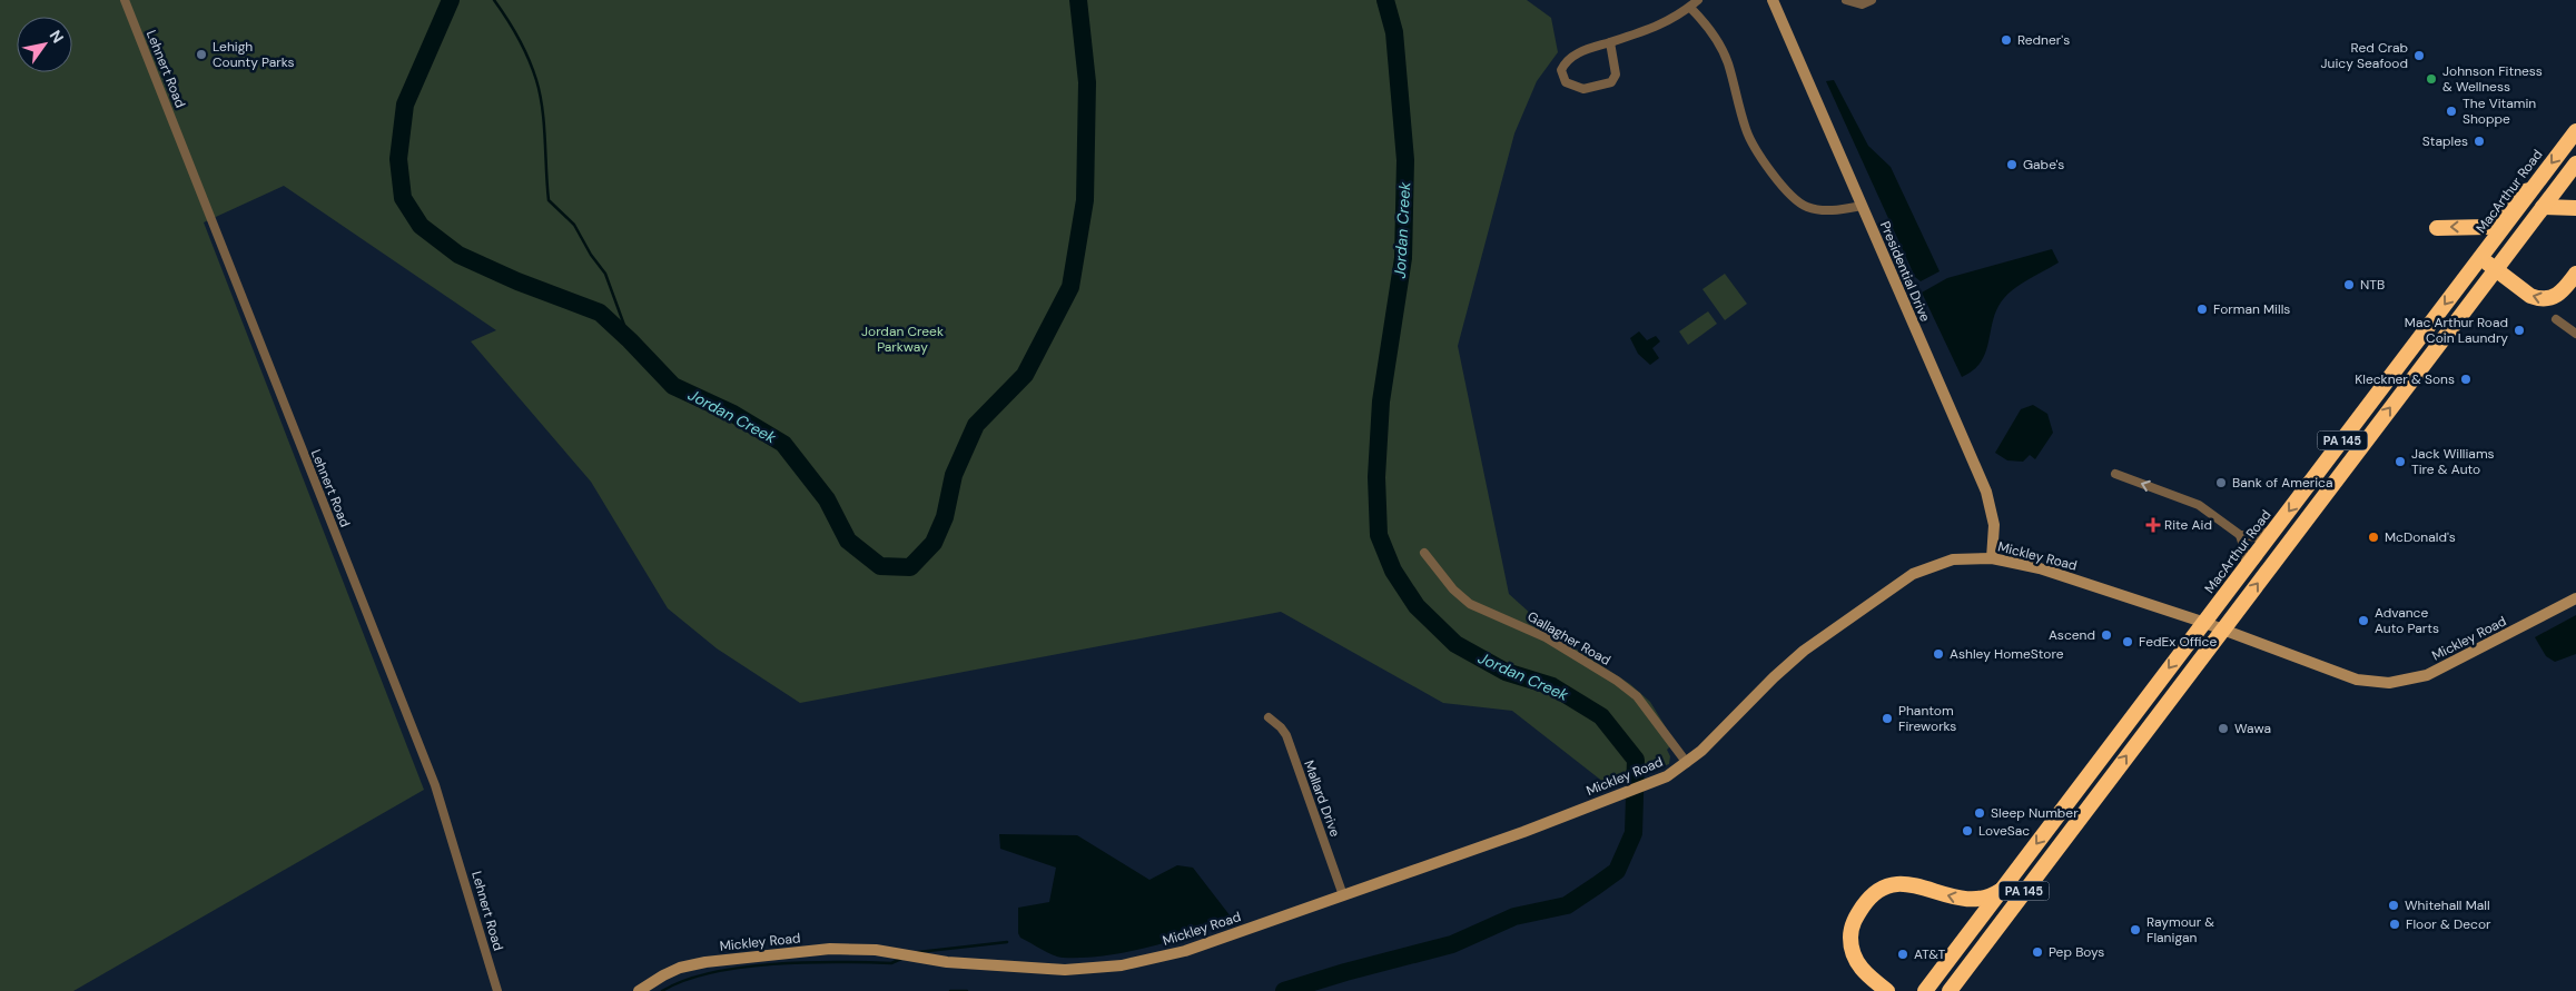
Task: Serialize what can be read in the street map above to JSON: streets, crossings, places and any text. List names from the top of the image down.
{
  "streets": {
    "highway": ["MacArthur Road", "PA 145"],
    "street": [
      "Lehnert Road",
      "Presidential Drive",
      "Mickley Road",
      "Gallagher Road",
      "Mallard Drive"
    ]
  },
  "crossings": [
    ["MacArthur Road", "Mickley Road"],
    ["Presidential Drive", "Mickley Road"],
    ["PA 145", "Mickley Road"],
    ["Mickley Road", "Gallagher Road"],
    ["Mickley Road", "Mallard Drive"]
  ],
  "water": ["Jordan Creek"],
  "parks": ["Jordan Creek Parkway"],
  "places": {
    "other": [
      "Redner's",
      "Lehigh County Parks",
      "Red Crab Juicy Seafood",
      "Johnson Fitness & Wellness",
      "The Vitamin Shoppe",
      "Staples",
      "Gabe's",
      "NTB",
      "Forman Mills",
      "Mac Arthur Road Coin Laundry",
      "Kleckner & Sons",
      "Jack Williams Tire & Auto",
      "Bank of America",
      "McDonald's",
      "Advance Auto Parts",
      "Ascend",
      "FedEx Office",
      "Ashley HomeStore",
      "Phantom Fireworks",
      "Wawa",
      "Sleep Number",
      "LoveSac",
      "Whitehall Mall",
      "Floor & Decor",
      "Raymour & Flanigan",
      "Pep Boys",
      "AT&T"
    ],
    "health": ["Rite Aid"]
  },
  "north": "top right"
}
